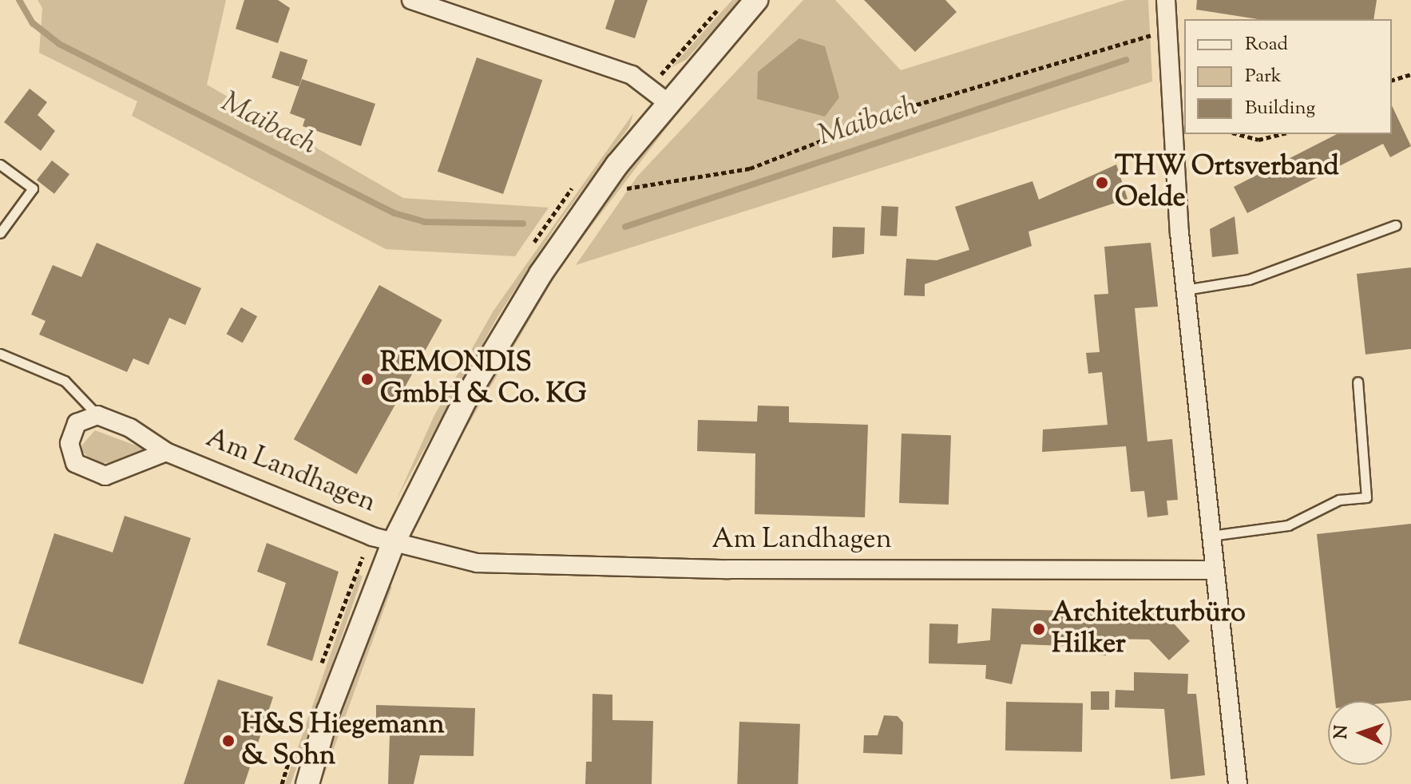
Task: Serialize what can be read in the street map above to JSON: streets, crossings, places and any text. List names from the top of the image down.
{
  "streets": {
    "street": ["Am Landhagen"]
  },
  "water": ["Maibach"],
  "places": [
    "THW Ortsverband Oelde",
    "REMONDIS GmbH & Co. KG",
    "Architekturbüro Hilker",
    "H&S Hiegemann & Sohn"
  ],
  "legend": ["Road", "Park", "Building"],
  "north": "left"
}
